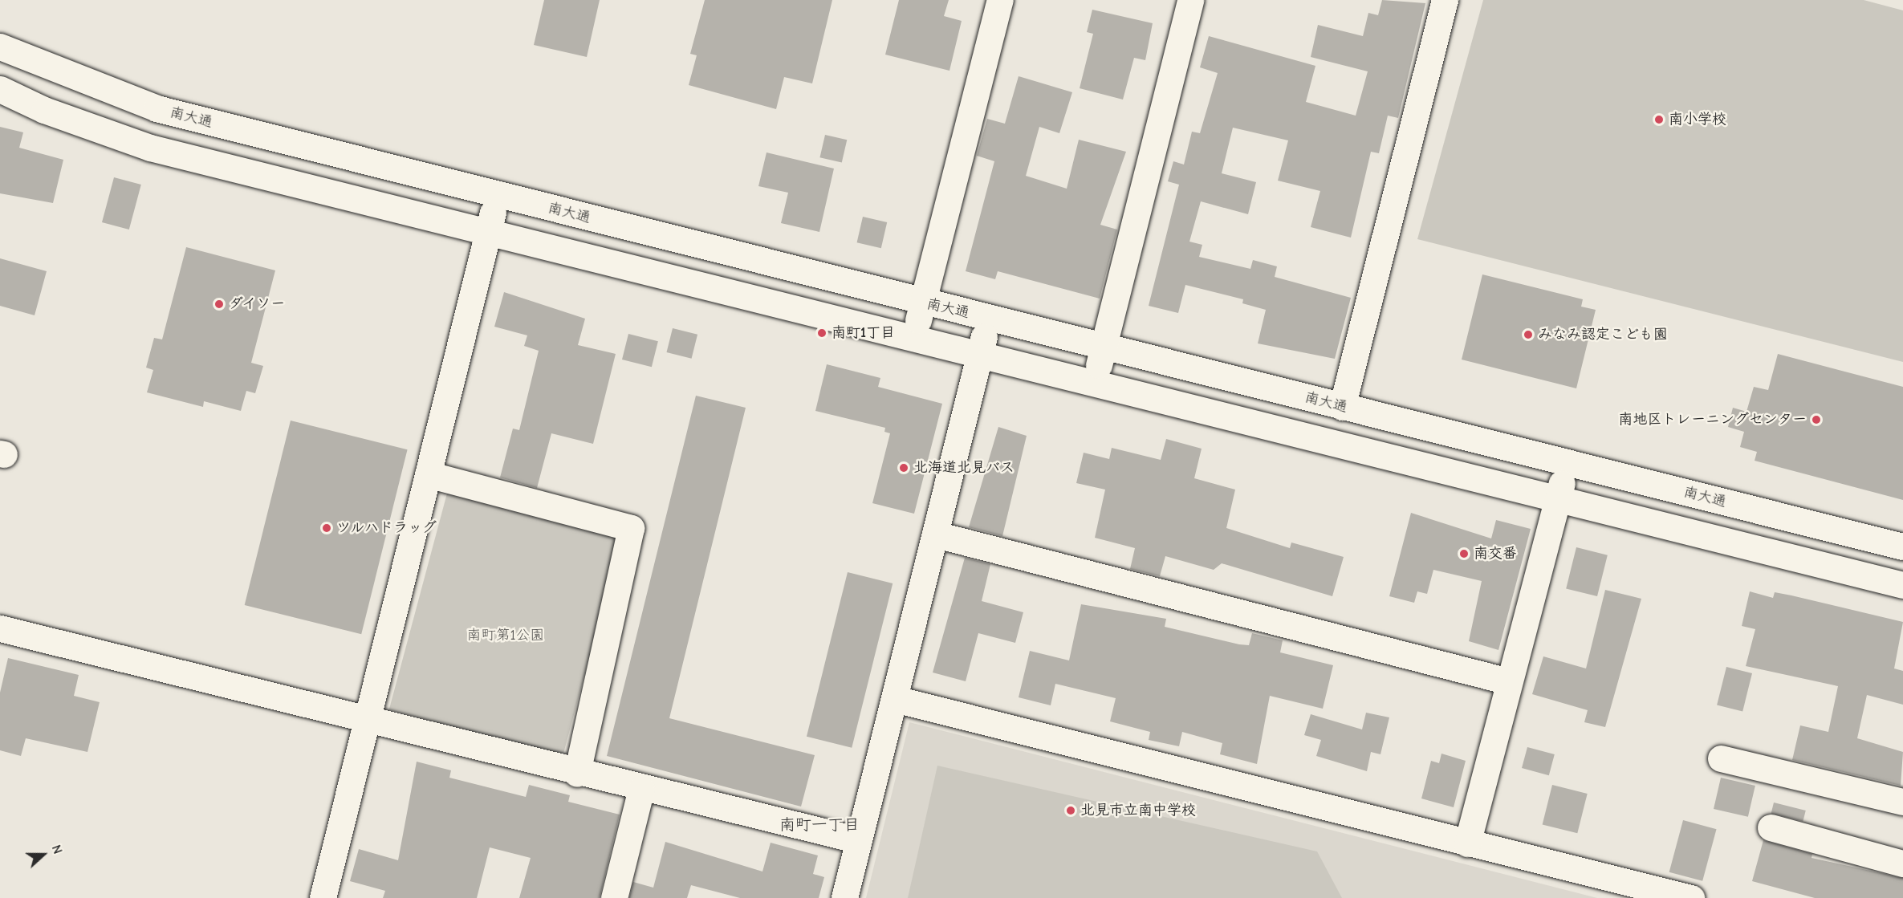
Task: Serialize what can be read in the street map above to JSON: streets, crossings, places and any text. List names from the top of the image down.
{
  "streets": {
    "street": ["南大通"]
  },
  "districts": ["南町一丁目"],
  "parks": ["南町第1公園"],
  "places": [
    "南小学校",
    "ダイソー",
    "南町1丁目",
    "みなみ認定こども園",
    "南地区トレーニングセンター",
    "北海道北見バス",
    "ツルハドラッグ",
    "南交番",
    "北見市立南中学校"
  ],
  "north": "right"
}
